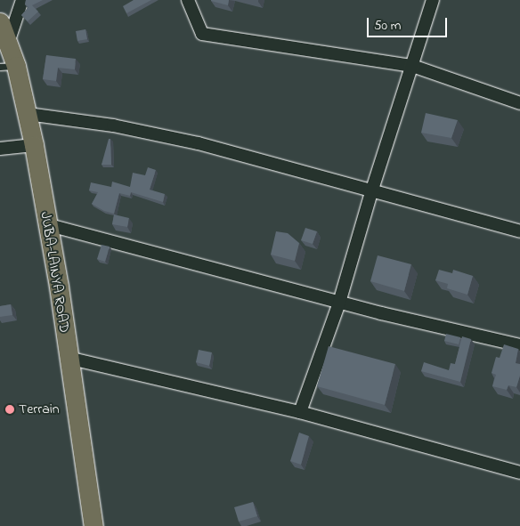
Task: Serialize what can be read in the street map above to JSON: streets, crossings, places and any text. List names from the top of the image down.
{
  "streets": {
    "main road": ["JUBA-LAINYA ROAD"]
  },
  "places": ["Terrain"],
  "scale_bar": "50 m"
}
